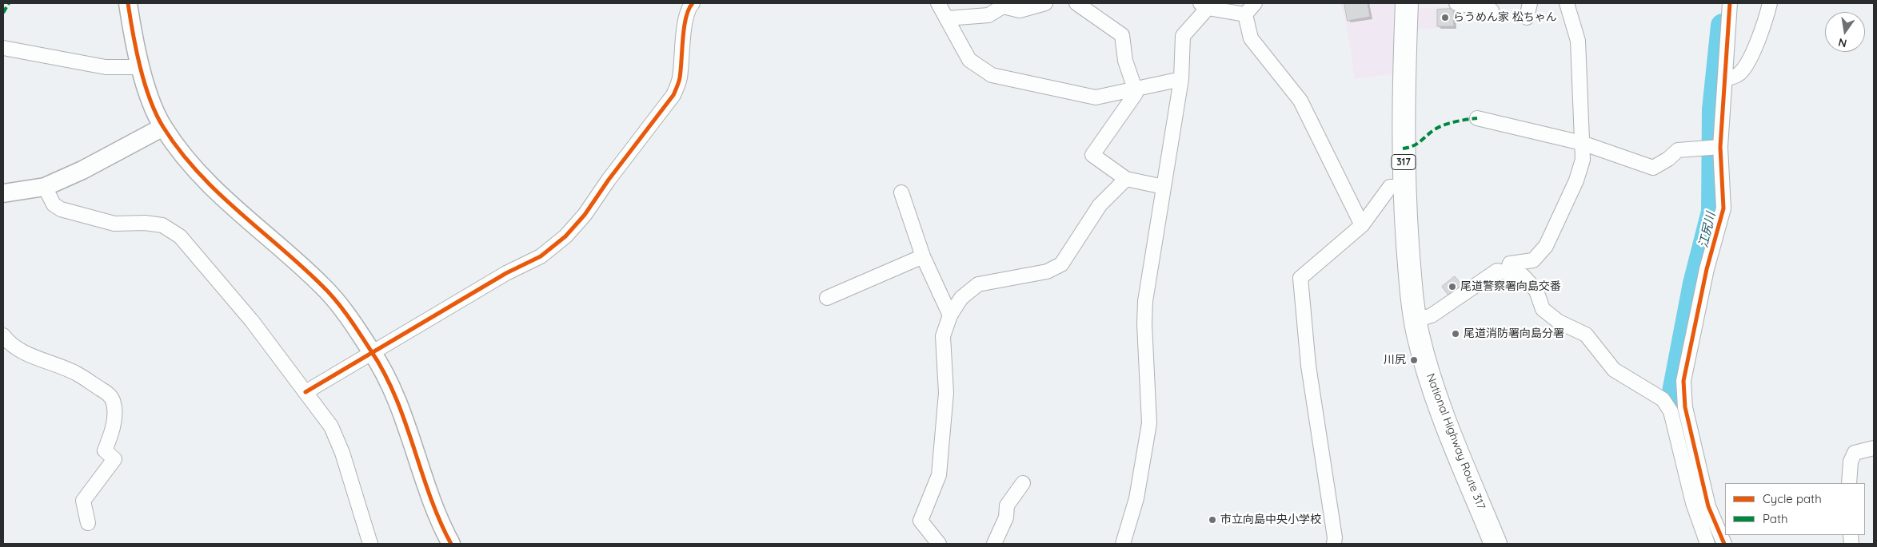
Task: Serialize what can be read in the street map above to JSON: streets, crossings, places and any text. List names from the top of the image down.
{
  "streets": {
    "highway": ["317", "National Highway Route 317"]
  },
  "water": ["江尻川"],
  "places": [
    "らうめん家 松ちゃん",
    "尾道警察署向島交番",
    "尾道消防署向島分署",
    "川尻",
    "市立向島中央小学校"
  ],
  "legend": ["Cycle path", "Path"],
  "north": "bottom"
}
